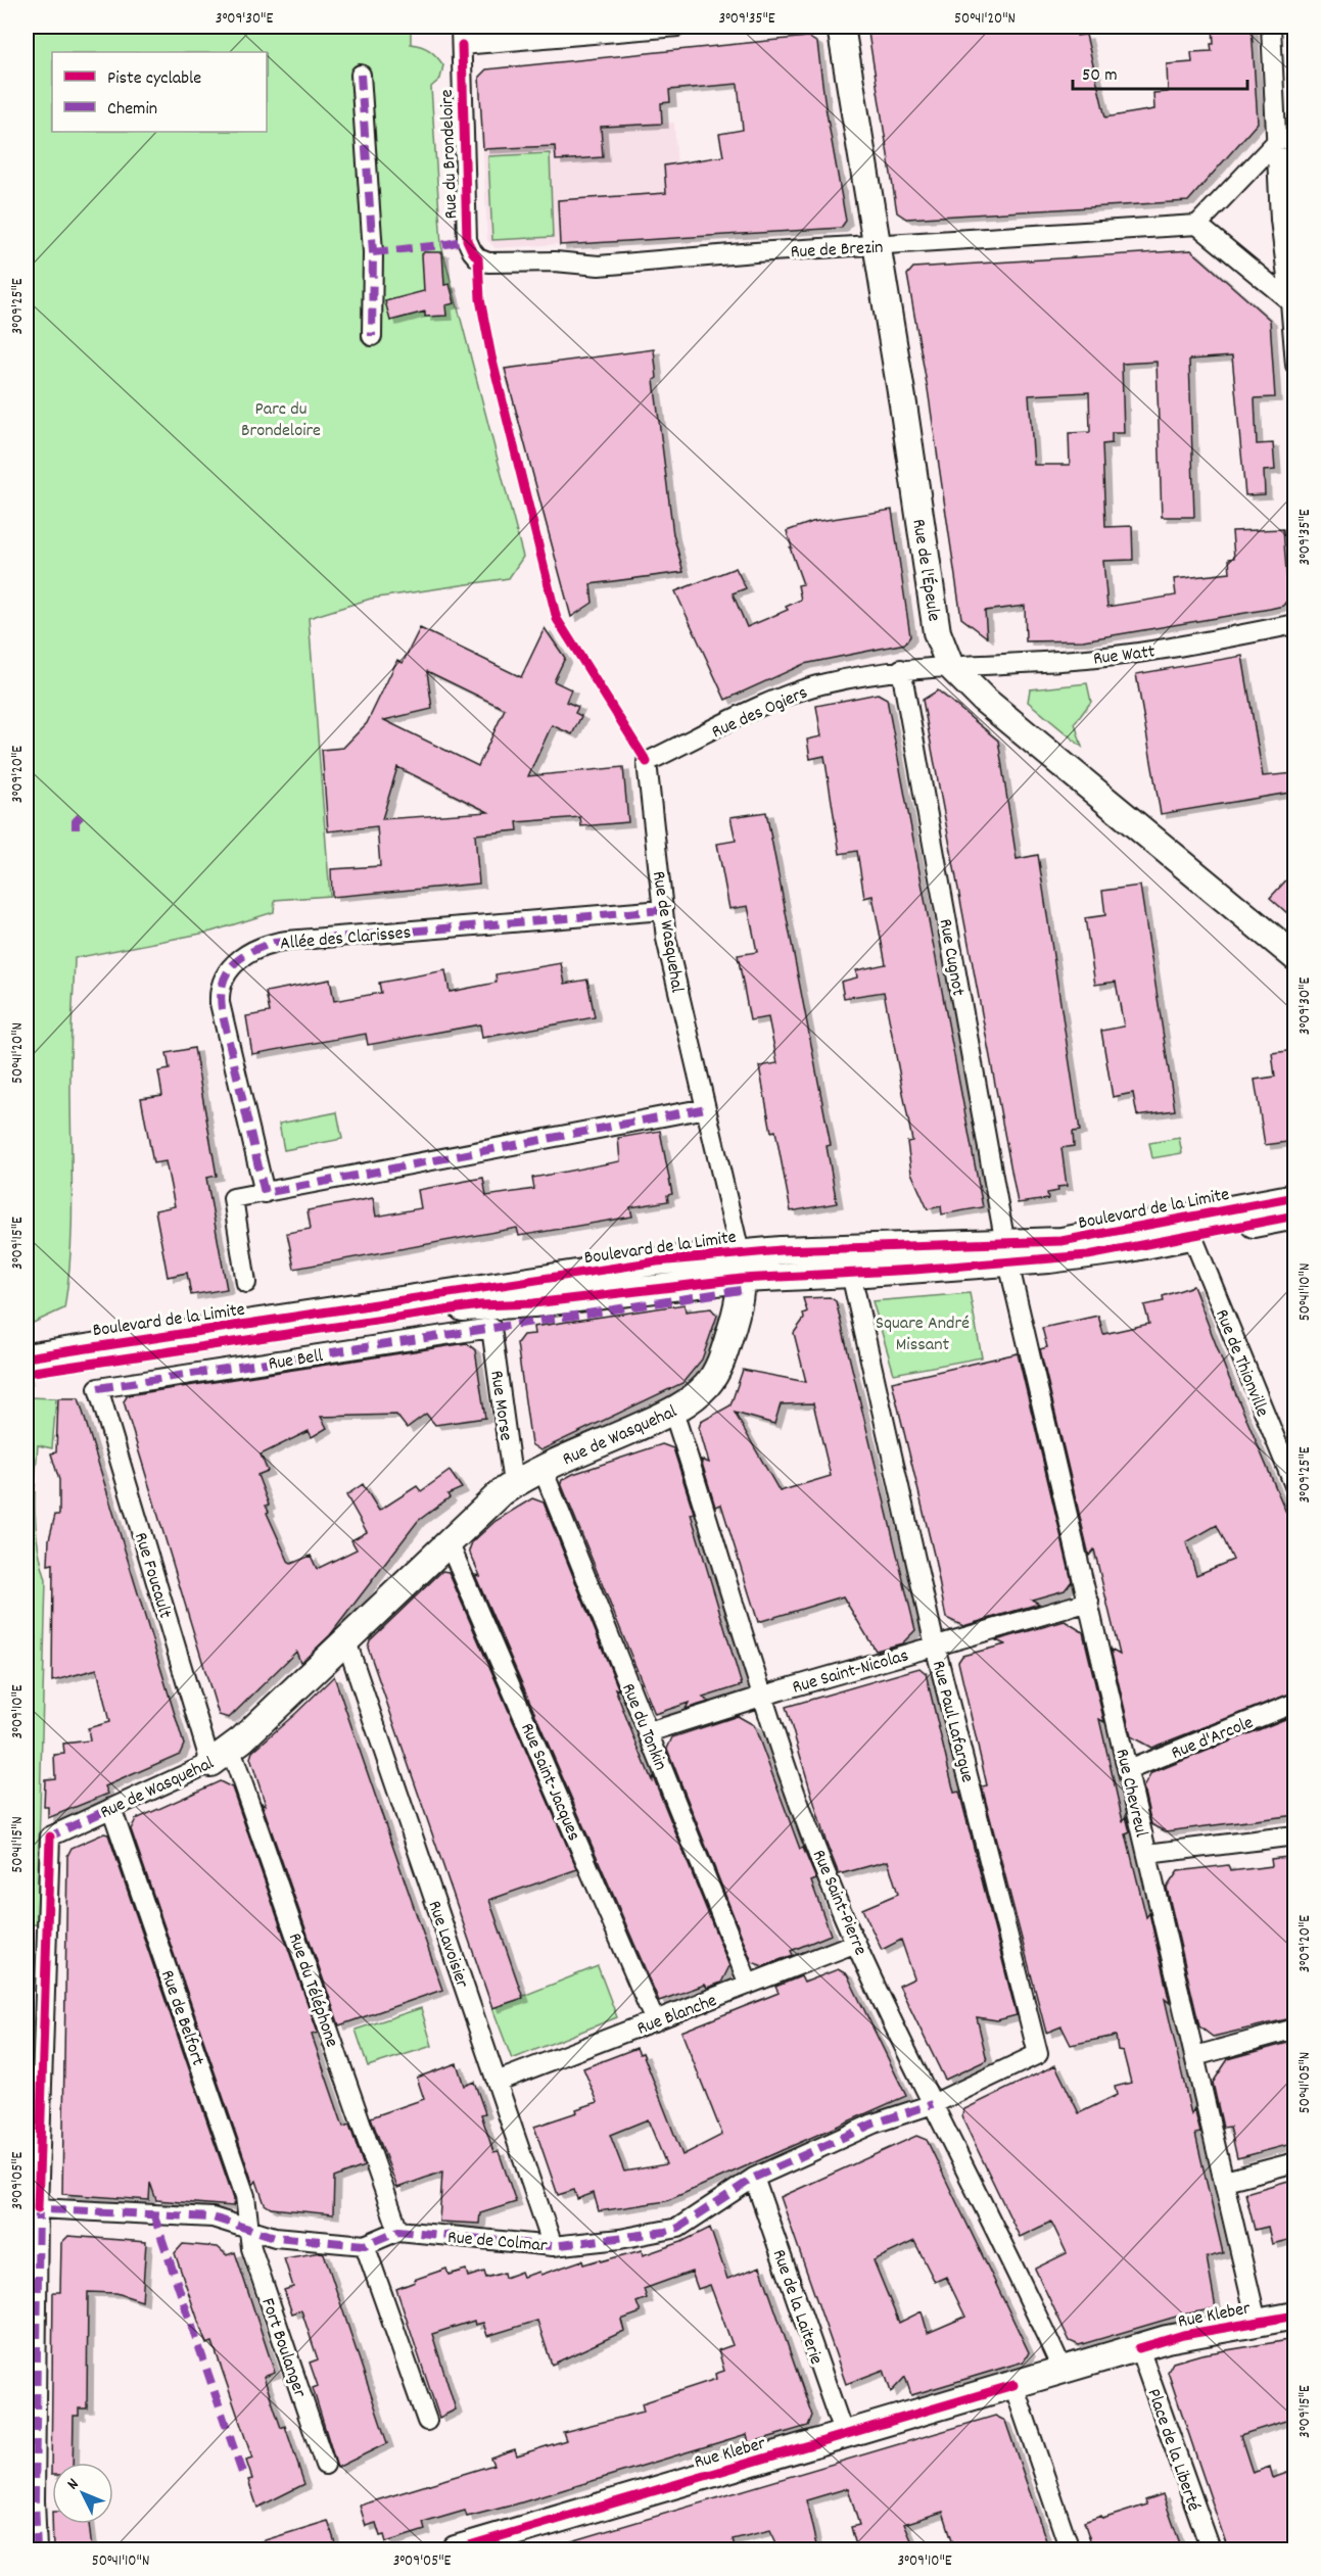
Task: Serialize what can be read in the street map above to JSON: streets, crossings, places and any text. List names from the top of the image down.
{
  "streets": {
    "street": [
      "Rue du Brondeloire",
      "Rue de Brezin",
      "Rue de l'Épeule",
      "Rue Watt",
      "Rue des Ogiers",
      "Rue de Wasquehal",
      "Allée des Clarisses",
      "Rue Cugnot",
      "Boulevard de la Limite",
      "Rue Bell",
      "Rue de Thionville",
      "Rue Morse",
      "Rue Foucault",
      "Rue Saint-Nicolas",
      "Rue Paul Lafargue",
      "Rue du Tonkin",
      "Rue d'Arcole",
      "Rue Saint-Jacques",
      "Rue Chevreul",
      "Rue Saint-Pierre",
      "Rue Lavoisier",
      "Rue du Téléphone",
      "Rue Blanche",
      "Rue de Belfort",
      "Rue de Colmar",
      "Rue de la Laiterie",
      "Rue Kleber",
      "Fort Boulanger",
      "Place de la Liberté"
    ]
  },
  "crossings": [
    ["Rue du Brondeloire", "Rue de Brezin"],
    ["Rue de Brezin", "Rue de l'Épeule"],
    ["Rue de l'Épeule", "Rue Watt"],
    ["Rue de l'Épeule", "Rue des Ogiers"],
    ["Rue Watt", "Rue des Ogiers"],
    ["Rue des Ogiers", "Rue de Wasquehal"],
    ["Rue des Ogiers", "Rue Cugnot"],
    ["Rue de Wasquehal", "Allée des Clarisses"],
    ["Rue de Wasquehal", "Boulevard de la Limite"],
    ["Rue de Wasquehal", "Rue Morse"],
    ["Rue de Wasquehal", "Rue Foucault"],
    ["Rue de Wasquehal", "Rue du Tonkin"],
    ["Rue de Wasquehal", "Rue Saint-Jacques"],
    ["Rue de Wasquehal", "Rue Saint-Pierre"],
    ["Rue de Wasquehal", "Rue Lavoisier"],
    ["Rue de Wasquehal", "Rue du Téléphone"],
    ["Rue de Wasquehal", "Rue de Belfort"],
    ["Rue de Wasquehal", "Rue de Colmar"],
    ["Rue Cugnot", "Boulevard de la Limite"],
    ["Rue Cugnot", "Rue Chevreul"],
    ["Boulevard de la Limite", "Rue de Thionville"],
    ["Boulevard de la Limite", "Rue Paul Lafargue"],
    ["Boulevard de la Limite", "Rue Chevreul"],
    ["Rue Bell", "Rue Morse"],
    ["Rue Bell", "Rue Foucault"],
    ["Rue Foucault", "Rue du Téléphone"],
    ["Rue Saint-Nicolas", "Rue Paul Lafargue"],
    ["Rue Saint-Nicolas", "Rue du Tonkin"],
    ["Rue Saint-Nicolas", "Rue Chevreul"],
    ["Rue Saint-Nicolas", "Rue Saint-Pierre"],
    ["Rue Paul Lafargue", "Rue Saint-Pierre"],
    ["Rue Paul Lafargue", "Rue de Colmar"],
    ["Rue du Tonkin", "Rue Blanche"],
    ["Rue d'Arcole", "Rue Chevreul"],
    ["Rue Saint-Jacques", "Rue Blanche"],
    ["Rue Chevreul", "Rue Kleber"],
    ["Rue Saint-Pierre", "Rue Blanche"],
    ["Rue Saint-Pierre", "Rue de Colmar"],
    ["Rue Saint-Pierre", "Rue Kleber"],
    ["Rue Lavoisier", "Rue Blanche"],
    ["Rue Lavoisier", "Rue de Colmar"],
    ["Rue du Téléphone", "Rue de Colmar"],
    ["Rue de Belfort", "Rue de Colmar"],
    ["Rue de Belfort", "Fort Boulanger"],
    ["Rue de Colmar", "Rue de la Laiterie"],
    ["Rue de Colmar", "Fort Boulanger"],
    ["Rue de la Laiterie", "Rue Kleber"],
    ["Rue Kleber", "Place de la Liberté"]
  ],
  "parks": ["Parc du Brondeloire", "Square André Missant"],
  "legend": ["Piste cyclable", "Chemin"],
  "scale_bar": "50 m",
  "north": "top left",
  "coordinates": [
    "3°09'30\"E",
    "3°09'35\"E",
    "50°41'20\"N",
    "3°09'25\"E",
    "3°09'20\"E",
    "3°09'15\"E",
    "50°41'10\"N",
    "3°09'10\"E",
    "50°41'15\"N",
    "50°41'05\"N",
    "3°09'05\"E"
  ]
}
